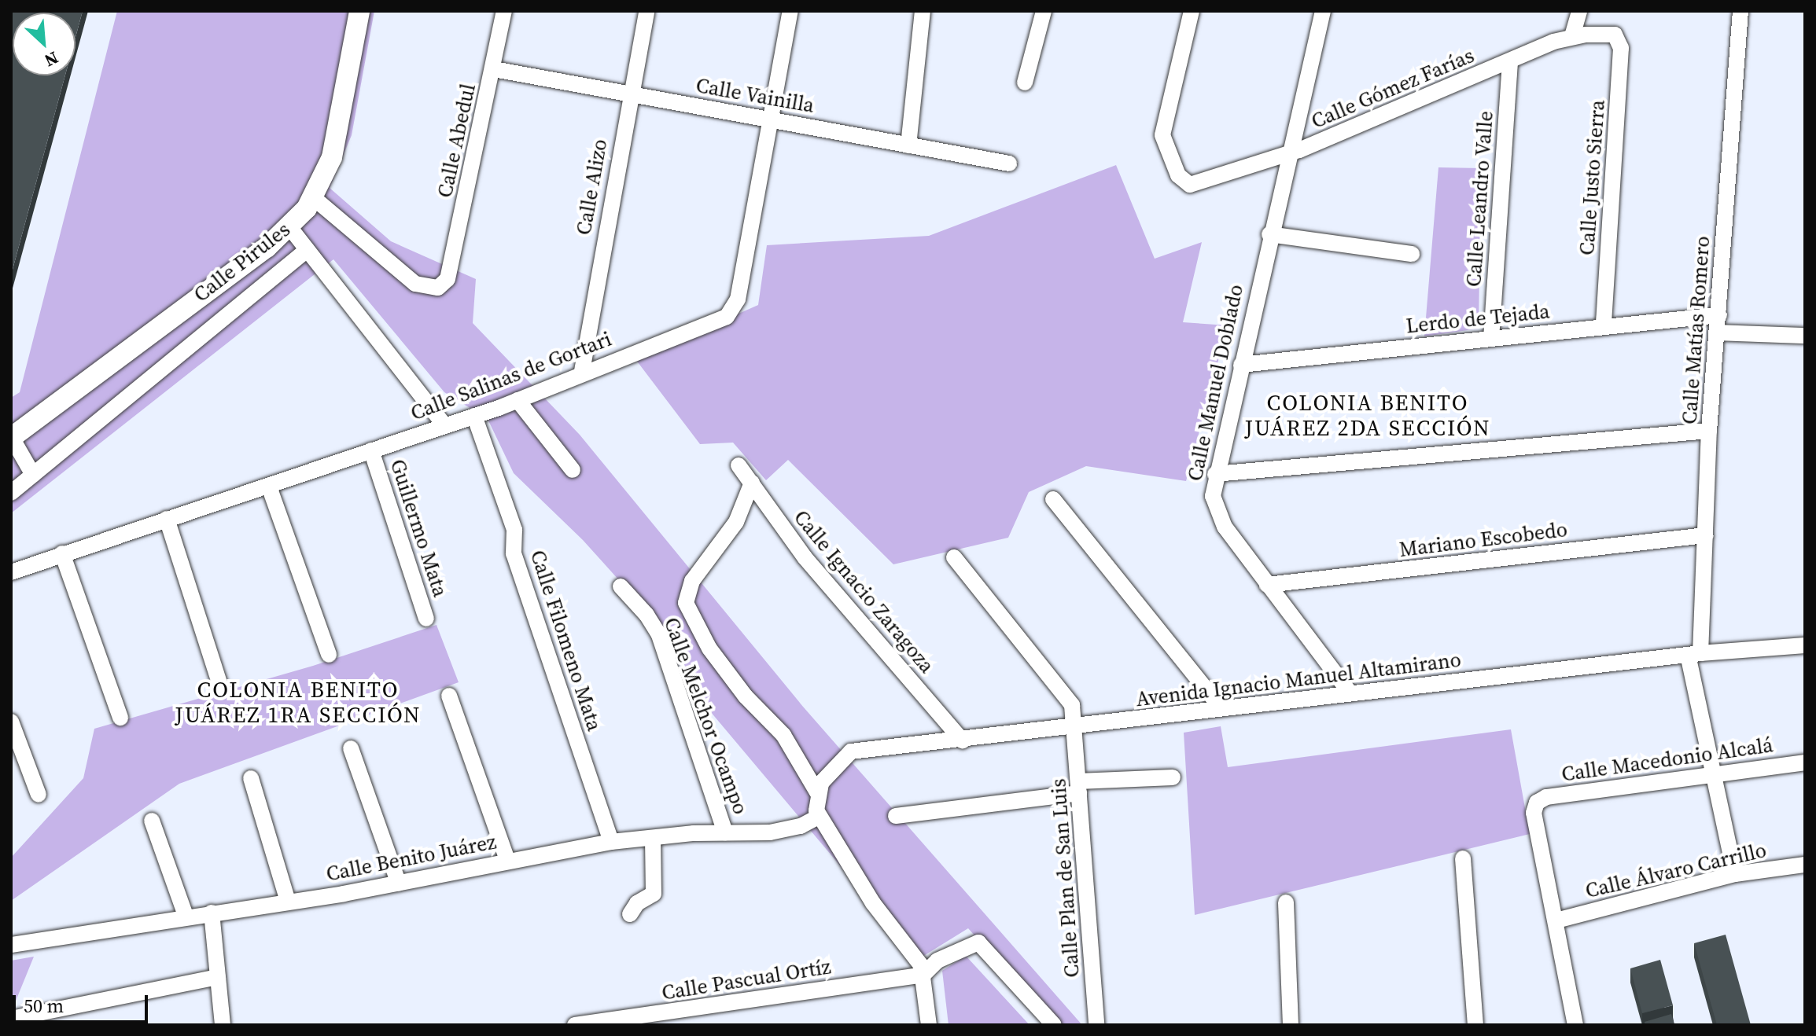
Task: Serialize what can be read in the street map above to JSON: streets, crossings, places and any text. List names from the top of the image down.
{
  "streets": {
    "street": [
      "Calle Gómez Farías",
      "Calle Vainilla",
      "Calle Abedul",
      "Calle Justo Sierra",
      "Calle Alizo",
      "Calle Leandro Valle",
      "Calle Pirules",
      "Lerdo de Tejada",
      "Calle Matías Romero",
      "Calle Salinas de Gortari",
      "Calle Manuel Doblado",
      "Guillermo Mata",
      "Mariano Escobedo",
      "Calle Ignacio Zaragoza",
      "Calle Filomeno Mata",
      "Avenida Ignacio Manuel Altamirano",
      "Calle Melchor Ocampo",
      "Calle Macedonio Alcalá",
      "Calle Benito Juárez",
      "Calle Álvaro Carrillo",
      "Calle Plan de San Luis",
      "Calle Pascual Ortíz"
    ]
  },
  "crossings": [
    ["Calle Gómez Farías", "Calle Justo Sierra"],
    ["Calle Gómez Farías", "Calle Leandro Valle"],
    ["Calle Gómez Farías", "Calle Manuel Doblado"],
    ["Calle Vainilla", "Calle Abedul"],
    ["Calle Vainilla", "Calle Alizo"],
    ["Calle Vainilla", "Calle Salinas de Gortari"],
    ["Calle Abedul", "Calle Pirules"],
    ["Calle Justo Sierra", "Lerdo de Tejada"],
    ["Calle Alizo", "Calle Salinas de Gortari"],
    ["Calle Leandro Valle", "Lerdo de Tejada"],
    ["Lerdo de Tejada", "Calle Matías Romero"],
    ["Lerdo de Tejada", "Calle Manuel Doblado"],
    ["Calle Matías Romero", "Mariano Escobedo"],
    ["Calle Matías Romero", "Avenida Ignacio Manuel Altamirano"],
    ["Calle Matías Romero", "Calle Macedonio Alcalá"],
    ["Calle Matías Romero", "Calle Álvaro Carrillo"],
    ["Calle Salinas de Gortari", "Guillermo Mata"],
    ["Calle Salinas de Gortari", "Calle Filomeno Mata"],
    ["Calle Manuel Doblado", "Mariano Escobedo"],
    ["Calle Manuel Doblado", "Avenida Ignacio Manuel Altamirano"],
    ["Calle Ignacio Zaragoza", "Avenida Ignacio Manuel Altamirano"],
    ["Calle Filomeno Mata", "Calle Benito Juárez"],
    ["Avenida Ignacio Manuel Altamirano", "Calle Plan de San Luis"],
    ["Calle Melchor Ocampo", "Calle Benito Juárez"],
    ["Calle Macedonio Alcalá", "Calle Álvaro Carrillo"]
  ],
  "districts": ["COLONIA BENITO JUÁREZ 2DA SECCIÓN", "COLONIA BENITO JUÁREZ 1RA SECCIÓN"],
  "scale_bar": "50 m",
  "north": "bottom right"
}
